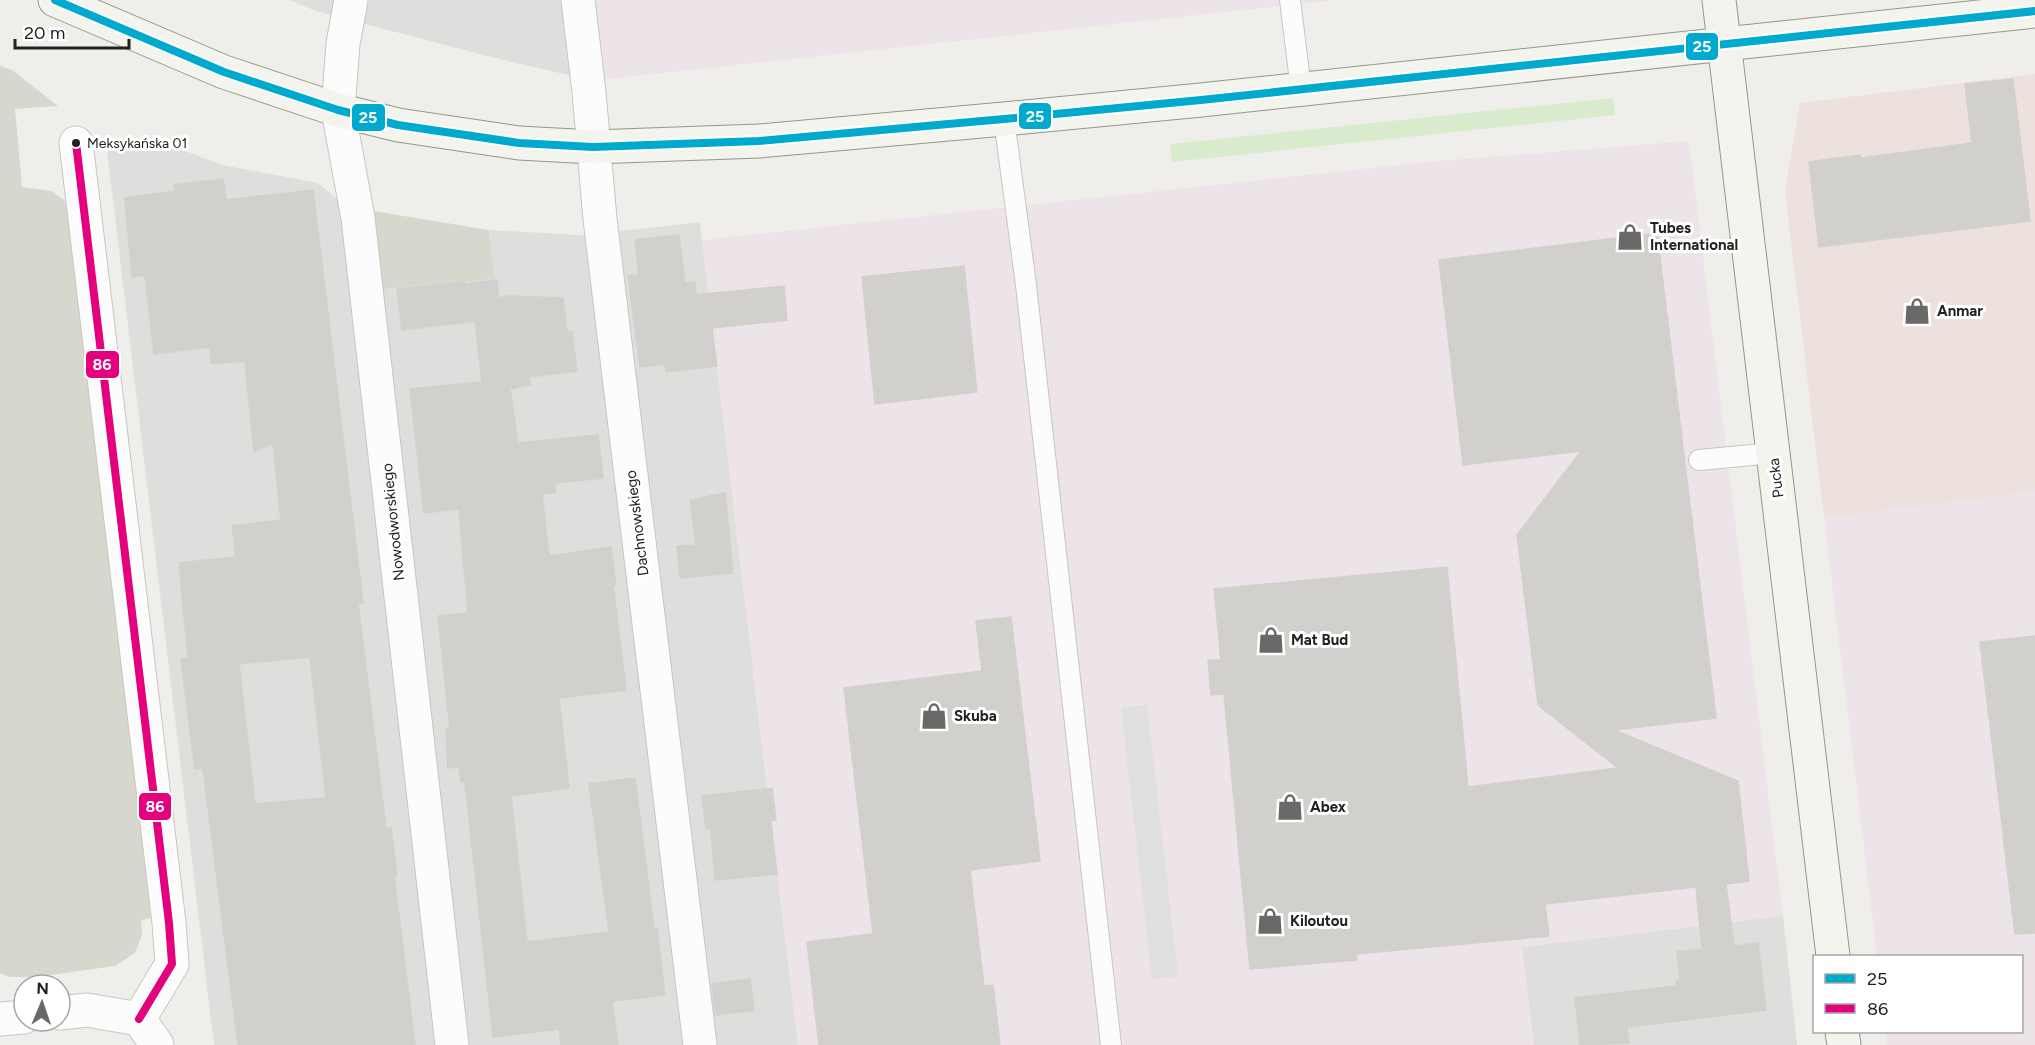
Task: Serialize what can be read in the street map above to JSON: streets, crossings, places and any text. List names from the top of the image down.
{
  "streets": {
    "main road": ["Pucka"],
    "street": ["Nowodworskiego", "Dachnowskiego"]
  },
  "places": {
    "other": ["Meksykańska 01"],
    "shop": [
      "Tubes International",
      "Anmar",
      "Mat Bud",
      "Skuba",
      "Abex",
      "Kiloutou"
    ]
  },
  "lines": ["transit line 25", "transit line 86"],
  "legend": ["25", "86"],
  "scale_bar": "20 m",
  "north": "top"
}
